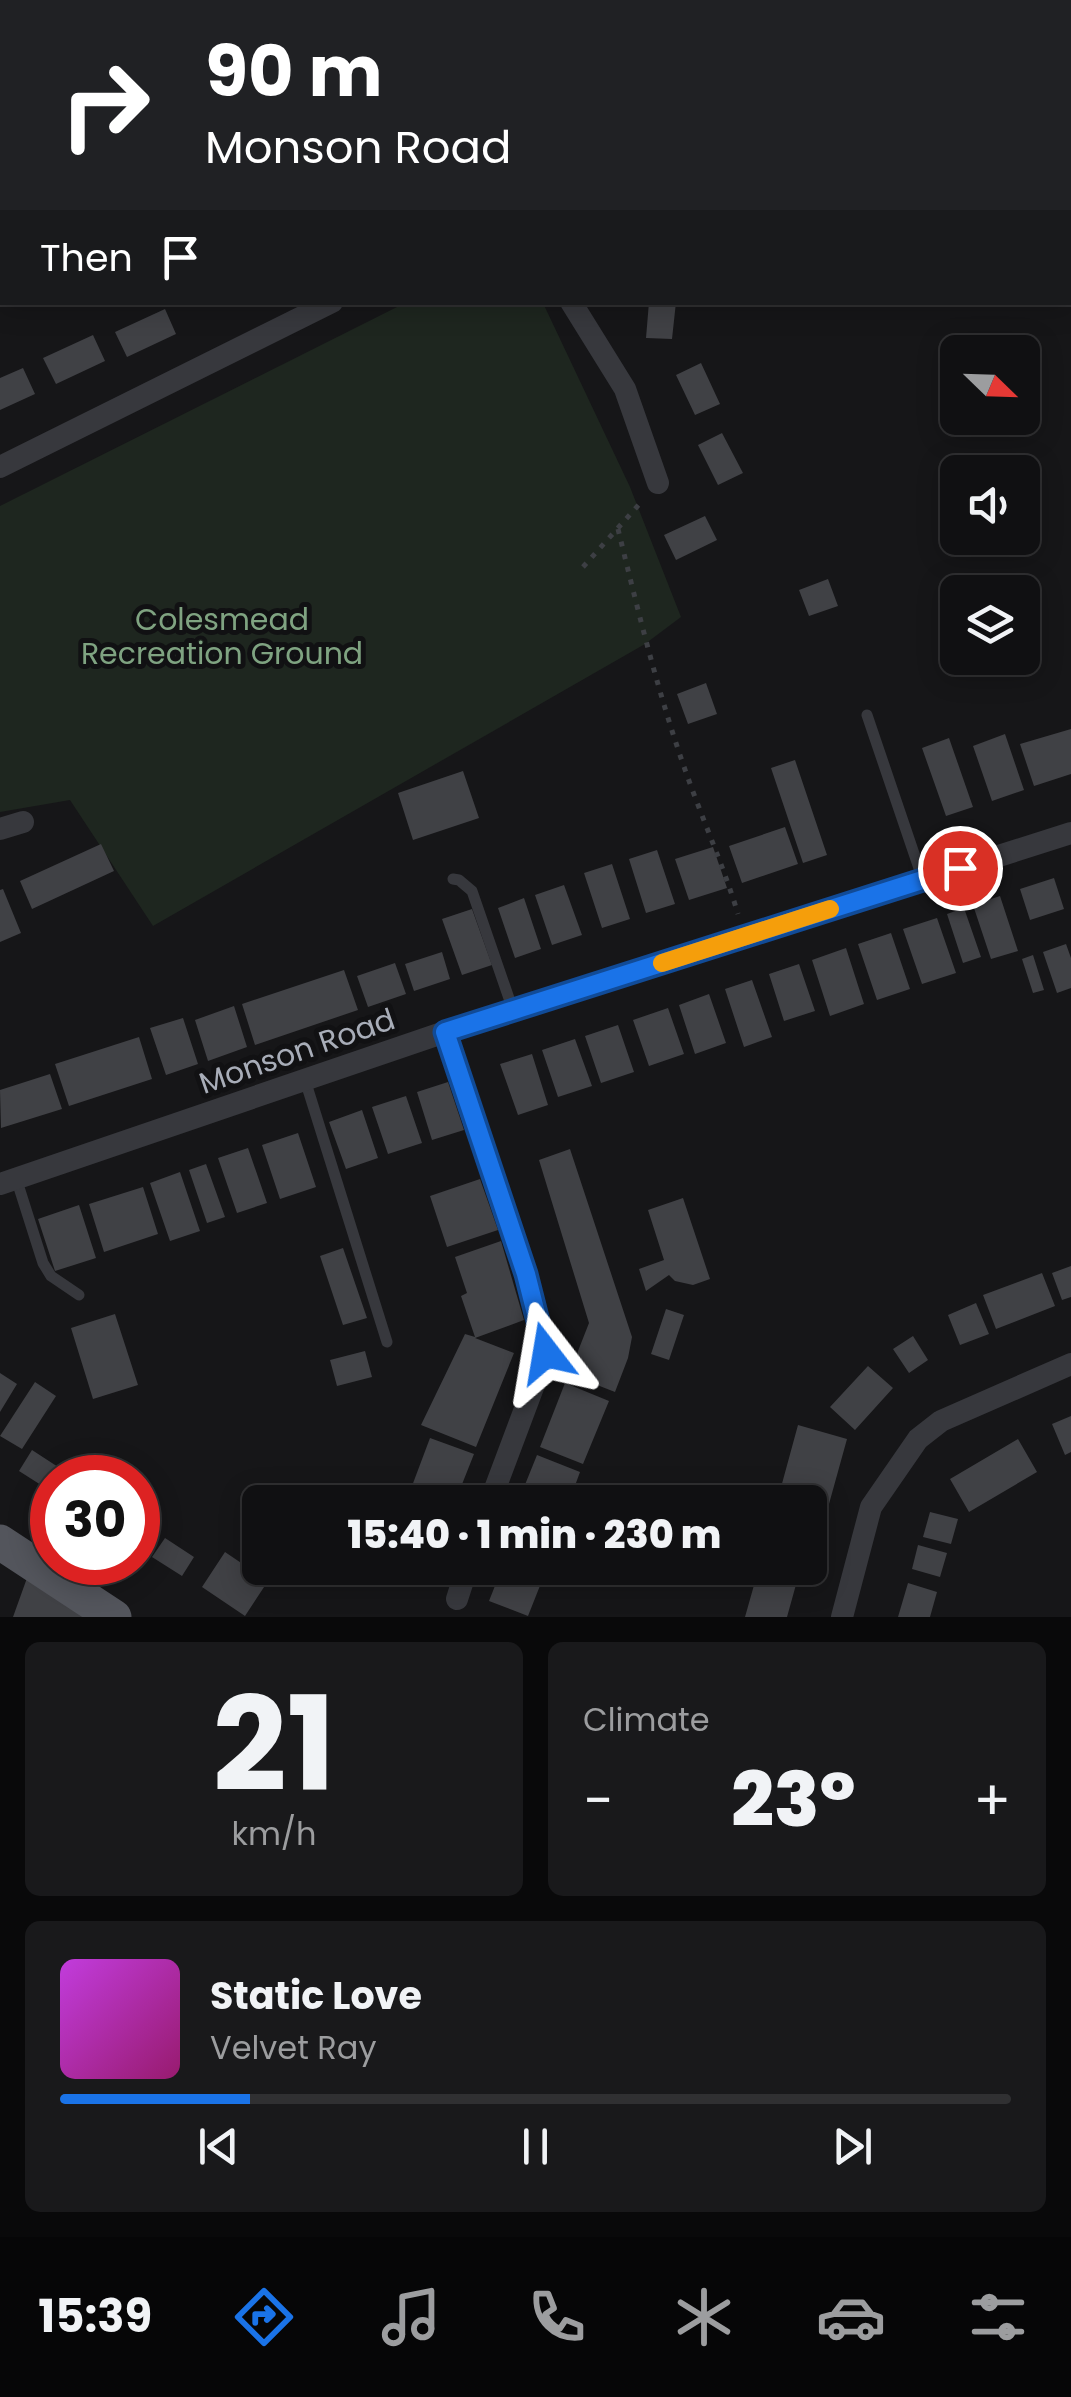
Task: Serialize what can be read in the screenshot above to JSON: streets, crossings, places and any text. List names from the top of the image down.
{
  "streets": {
    "street": ["Monson Road"]
  },
  "parks": ["Colesmead Recreation Ground"],
  "north": "bottom right",
  "page": {
    "turn": ["90 m", "Monson Road"],
    "then": "Then",
    "limit": "30",
    "trip": "15:40 · 1 min · 230 m",
    "tile": [
      ["21", "km/h"],
      "Climate"
    ],
    "heat": ["−", "23°", "+"],
    "song": ["Static Love", "Velvet Ray"],
    "tabs": "15:39"
  }
}
